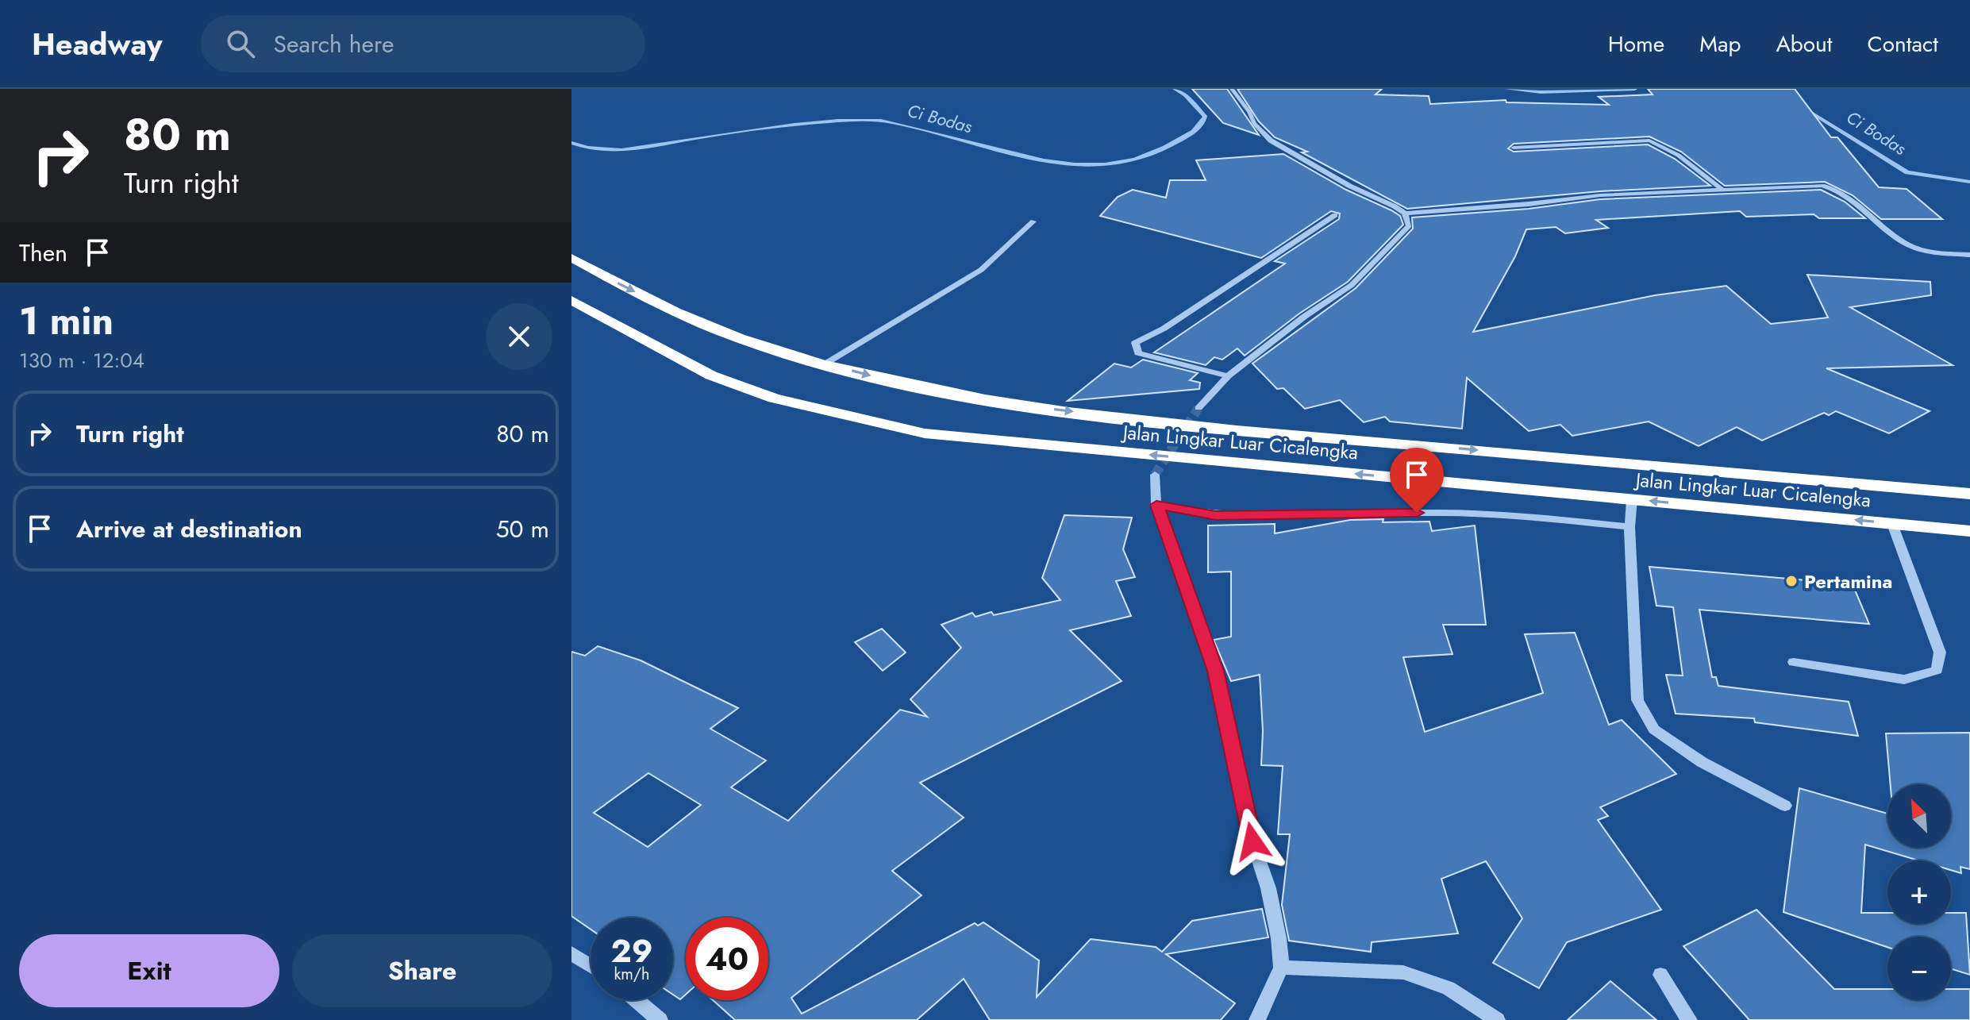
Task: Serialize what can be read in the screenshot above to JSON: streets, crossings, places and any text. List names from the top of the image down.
{
  "streets": {
    "highway": ["Jalan Lingkar Luar Cicalengka"]
  },
  "water": ["Ci Bodas"],
  "places": ["Pertamina"],
  "north": "top left",
  "page": {
    "header": "Headway",
    "search": "Search here",
    "nav": [
      "Home",
      "Map",
      "About",
      "Contact"
    ],
    "turn": ["80 m", "Turn right"],
    "then": "Then",
    "heading": ["1 min", "130 m · 12:04"],
    "list": [
      {
        "name": "Turn right",
        "value": "80 m"
      },
      {
        "name": "Arrive at destination",
        "value": "50 m"
      }
    ],
    "map_buttons": ["+", "−"],
    "speed": "29 km/h",
    "limit": "40",
    "buttons": ["Exit", "Share"]
  }
}
